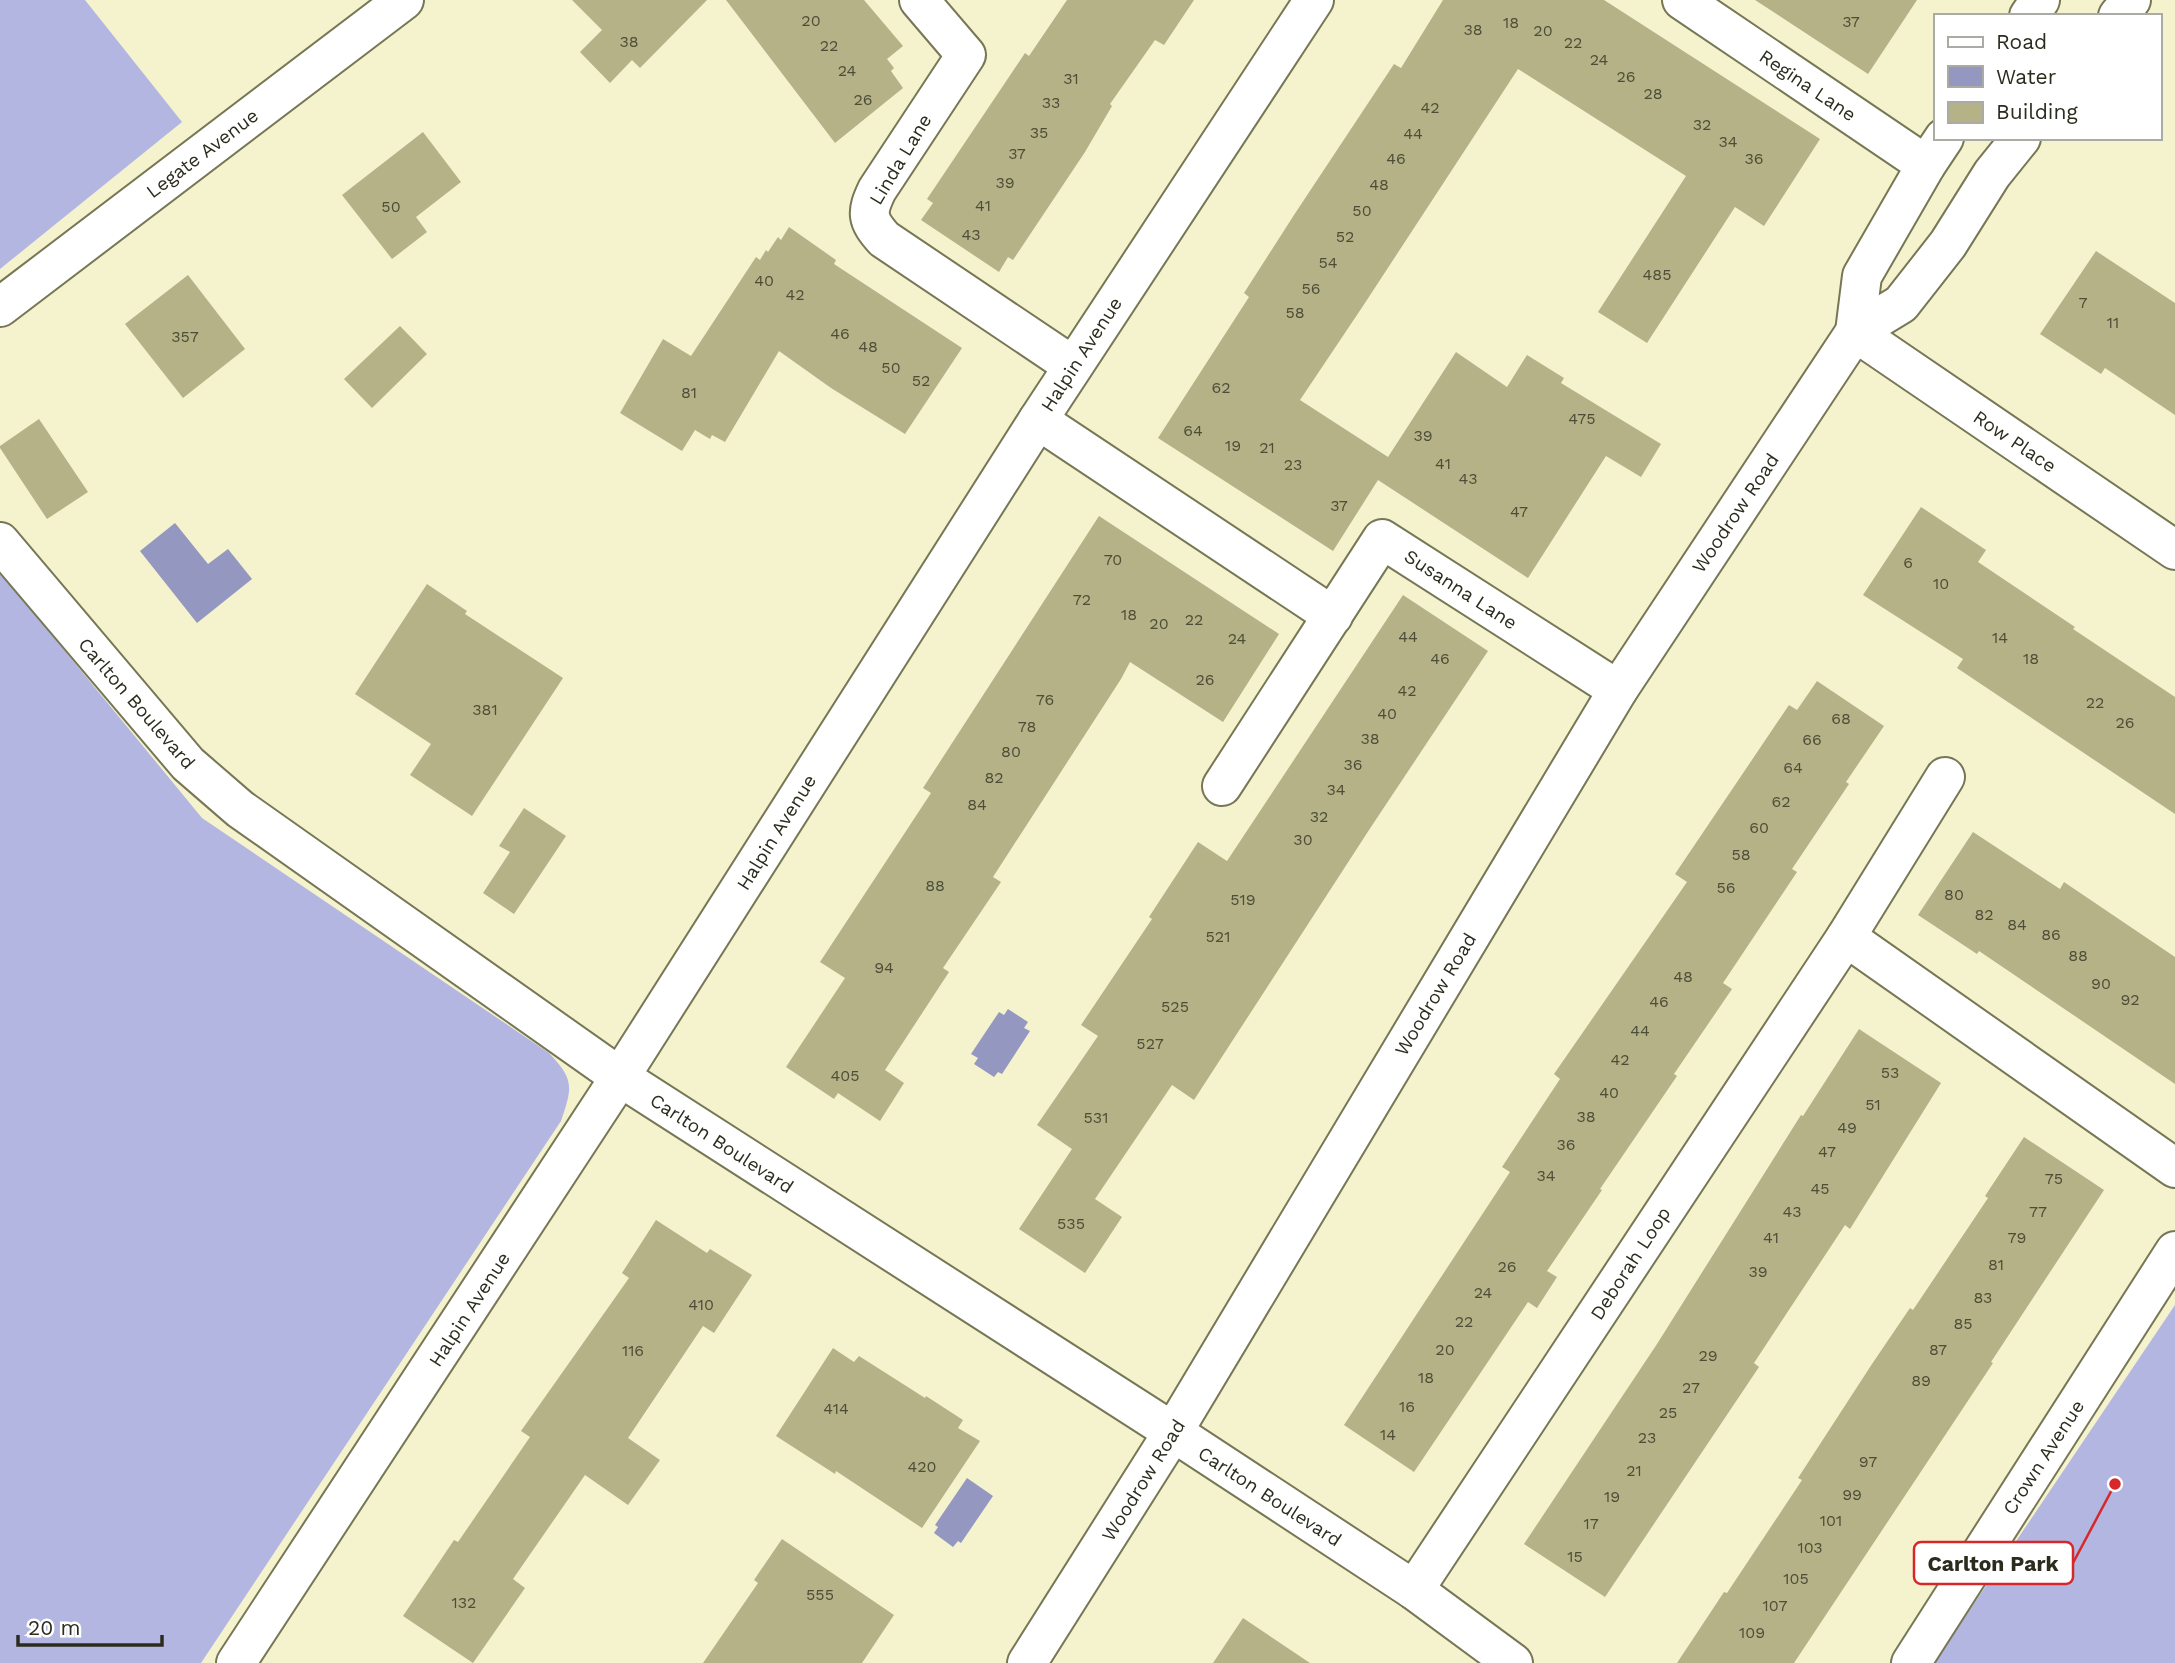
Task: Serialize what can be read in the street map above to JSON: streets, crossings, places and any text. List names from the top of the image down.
{
  "streets": {
    "street": [
      "Regina Lane",
      "Legate Avenue",
      "Linda Lane",
      "Halpin Avenue",
      "Row Place",
      "Woodrow Road",
      "Susanna Lane",
      "Carlton Boulevard",
      "Deborah Loop",
      "Crown Avenue"
    ]
  },
  "crossings": [
    ["Regina Lane", "Woodrow Road"],
    ["Linda Lane", "Halpin Avenue"],
    ["Halpin Avenue", "Carlton Boulevard"],
    ["Row Place", "Woodrow Road"],
    ["Woodrow Road", "Susanna Lane"],
    ["Woodrow Road", "Carlton Boulevard"],
    ["Carlton Boulevard", "Deborah Loop"]
  ],
  "places": ["Carlton Park"],
  "house_numbers": [
    "20",
    "37",
    "18",
    "38",
    "20",
    "38",
    "22",
    "22",
    "24",
    "24",
    "26",
    "31",
    "28",
    "26",
    "33",
    "42",
    "32",
    "35",
    "44",
    "34",
    "37",
    "46",
    "36",
    "39",
    "48",
    "41",
    "50",
    "50",
    "43",
    "52",
    "54",
    "485",
    "40",
    "56",
    "42",
    "7",
    "58",
    "11",
    "46",
    "357",
    "48",
    "50",
    "52",
    "62",
    "81",
    "475",
    "64",
    "39",
    "19",
    "21",
    "41",
    "23",
    "43",
    "37",
    "47",
    "70",
    "6",
    "10",
    "72",
    "18",
    "22",
    "20",
    "44",
    "14",
    "24",
    "46",
    "18",
    "26",
    "42",
    "76",
    "22",
    "381",
    "40",
    "68",
    "26",
    "78",
    "38",
    "66",
    "80",
    "36",
    "64",
    "82",
    "34",
    "62",
    "84",
    "32",
    "60",
    "30",
    "58",
    "88",
    "56",
    "80",
    "519",
    "82",
    "84",
    "86",
    "521",
    "88",
    "94",
    "48",
    "90",
    "92",
    "46",
    "525",
    "44",
    "527",
    "42",
    "53",
    "405",
    "40",
    "51",
    "38",
    "531",
    "49",
    "36",
    "47",
    "34",
    "75",
    "45",
    "43",
    "77",
    "535",
    "41",
    "79",
    "81",
    "26",
    "39",
    "24",
    "83",
    "410",
    "22",
    "85",
    "20",
    "87",
    "116",
    "29",
    "18",
    "89",
    "27",
    "16",
    "414",
    "25",
    "14",
    "23",
    "97",
    "420",
    "21",
    "99",
    "19",
    "101",
    "17",
    "103",
    "15",
    "105",
    "555",
    "132",
    "107",
    "109"
  ],
  "legend": ["Road", "Water", "Building"],
  "scale_bar": "20 m"
}
